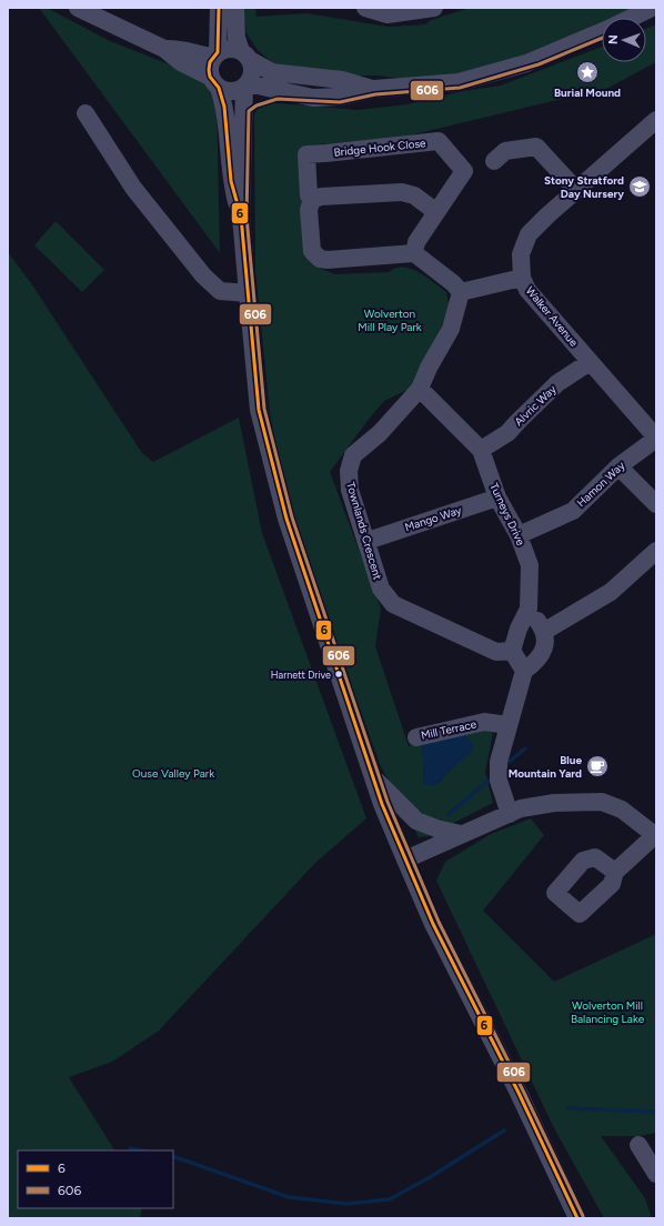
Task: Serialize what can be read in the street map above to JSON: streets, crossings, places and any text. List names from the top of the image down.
{
  "streets": {
    "street": [
      "Bridge Hook Close",
      "Walker Avenue",
      "Alvric Way",
      "Hamon Way",
      "Turneys Drive",
      "Mango Way",
      "Townlands Crescent",
      "Mill Terrace"
    ]
  },
  "crossings": [
    ["Walker Avenue", "Alvric Way"],
    ["Walker Avenue", "Hamon Way"],
    ["Alvric Way", "Turneys Drive"],
    ["Hamon Way", "Turneys Drive"],
    ["Turneys Drive", "Mango Way"],
    ["Turneys Drive", "Townlands Crescent"],
    ["Mango Way", "Townlands Crescent"]
  ],
  "parks": ["Wolverton Mill Play Park", "Ouse Valley Park", "Wolverton Mill Balancing Lake"],
  "places": {
    "place": ["Burial Mound"],
    "school or university": ["Stony Stratford Day Nursery"],
    "other": ["Harnett Drive"],
    "cafe": ["Blue Mountain Yard"]
  },
  "lines": ["transit line 6", "transit line 606"],
  "legend": ["6", "606"],
  "north": "left"
}
